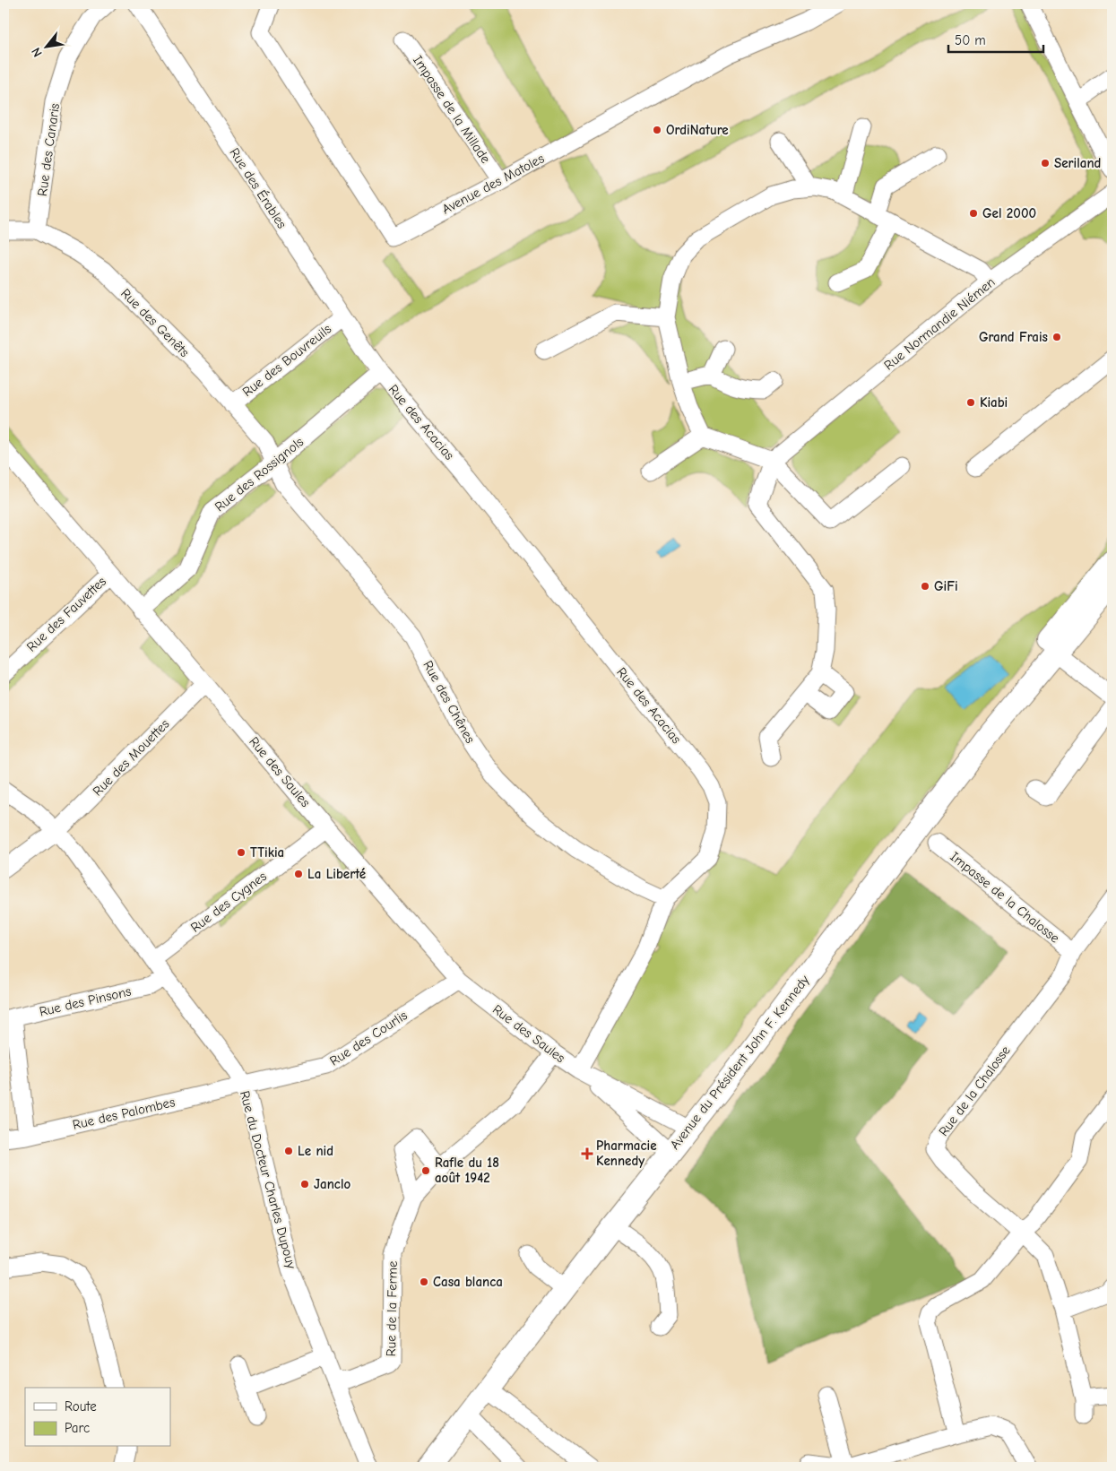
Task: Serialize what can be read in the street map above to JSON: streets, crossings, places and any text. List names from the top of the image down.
{
  "streets": {
    "main road": ["Avenue du Président John F. Kennedy"],
    "street": [
      "Impasse de la Millade",
      "Rue des Canaris",
      "Avenue des Matoles",
      "Rue des Érables",
      "Rue des Genêts",
      "Rue Normandie Niémen",
      "Rue des Bouvreuils",
      "Rue des Acacias",
      "Rue des Rossignols",
      "Rue des Fauvettes",
      "Rue des Chênes",
      "Rue des Mouettes",
      "Rue des Saules",
      "Impasse de la Chalosse",
      "Rue des Cygnes",
      "Rue des Pinsons",
      "Rue des Courlis",
      "Rue de la Chalosse",
      "Rue des Palombes",
      "Rue du Docteur Charles Dupouy",
      "Rue de la Ferme"
    ]
  },
  "crossings": [
    ["Impasse de la Millade", "Avenue des Matoles"],
    ["Rue des Canaris", "Rue des Genêts"],
    ["Rue des Érables", "Rue des Bouvreuils"],
    ["Rue des Érables", "Rue des Acacias"],
    ["Rue des Érables", "Rue des Rossignols"],
    ["Rue des Genêts", "Rue des Bouvreuils"],
    ["Rue des Genêts", "Rue des Rossignols"],
    ["Rue des Genêts", "Rue des Chênes"],
    ["Rue des Acacias", "Rue des Rossignols"],
    ["Rue des Acacias", "Rue des Chênes"],
    ["Rue des Acacias", "Rue des Saules"],
    ["Rue des Rossignols", "Rue des Chênes"],
    ["Rue des Rossignols", "Rue des Saules"],
    ["Rue des Fauvettes", "Rue des Saules"],
    ["Rue des Mouettes", "Rue des Saules"],
    ["Rue des Mouettes", "Rue du Docteur Charles Dupouy"],
    ["Rue des Saules", "Rue des Cygnes"],
    ["Rue des Saules", "Rue des Courlis"],
    ["Rue des Saules", "Avenue du Président John F. Kennedy"],
    ["Rue des Saules", "Rue de la Ferme"],
    ["Impasse de la Chalosse", "Rue de la Chalosse"],
    ["Rue des Cygnes", "Rue du Docteur Charles Dupouy"],
    ["Rue des Pinsons", "Rue du Docteur Charles Dupouy"],
    ["Rue des Courlis", "Rue des Palombes"],
    ["Rue des Courlis", "Rue du Docteur Charles Dupouy"],
    ["Rue des Palombes", "Rue du Docteur Charles Dupouy"],
    ["Rue du Docteur Charles Dupouy", "Rue de la Ferme"]
  ],
  "places": {
    "other": [
      "OrdiNature",
      "Seriland",
      "Gel 2000",
      "Grand Frais",
      "Kiabi",
      "GiFi",
      "TTikia",
      "La Liberté",
      "Le nid",
      "Rafle du 18 août 1942",
      "Janclo",
      "Casa blanca"
    ],
    "health": ["Pharmacie Kennedy"]
  },
  "legend": ["Route", "Parc"],
  "scale_bar": "50 m",
  "north": "bottom left"
}
